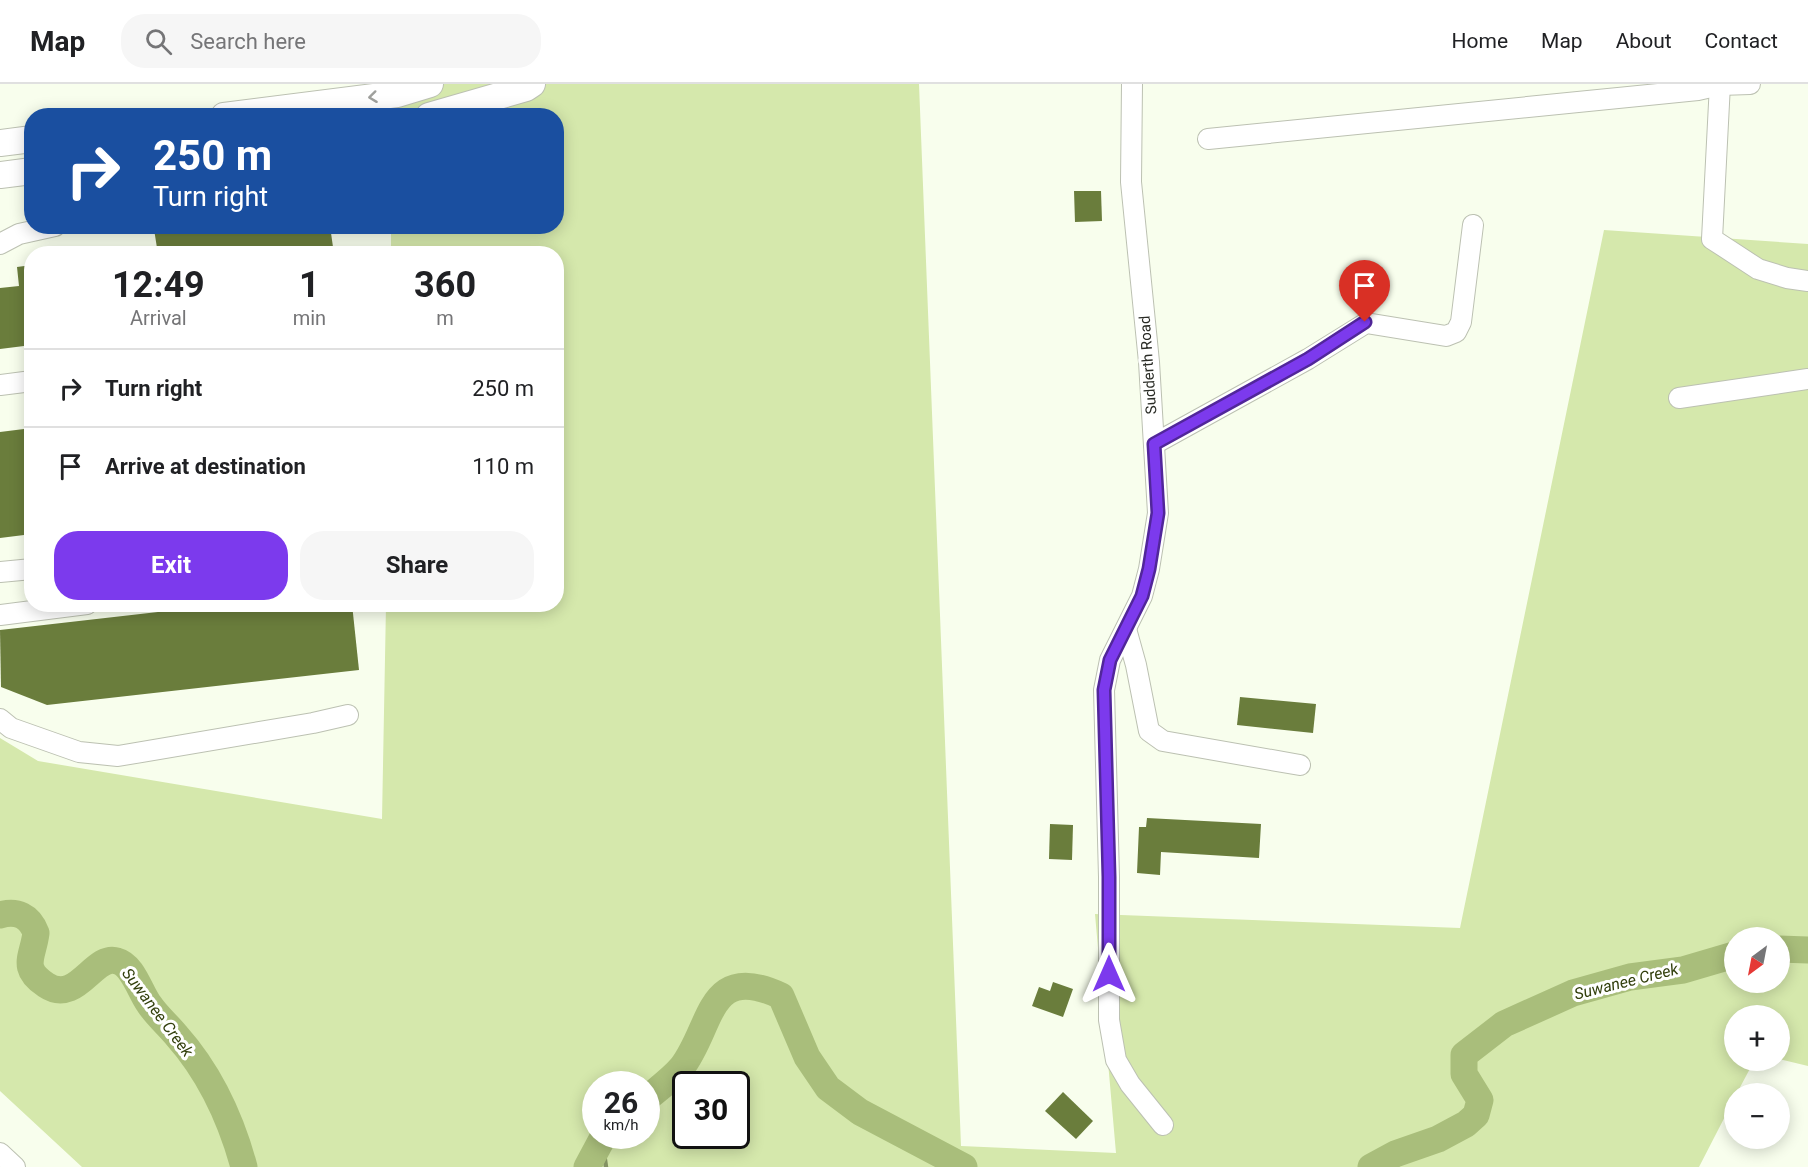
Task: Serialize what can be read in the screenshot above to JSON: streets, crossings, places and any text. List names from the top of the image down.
{
  "streets": {
    "street": ["Sudderth Road"]
  },
  "water": ["Suwanee Creek"],
  "north": "bottom left",
  "page": {
    "header": "Map",
    "search": "Search here",
    "nav": [
      "Home",
      "Map",
      "About",
      "Contact"
    ],
    "turn": ["250 m", "Turn right"],
    "eta": [
      "12:49",
      "Arrival",
      "1",
      "min",
      "360",
      "m"
    ],
    "list": [
      {
        "name": "Turn right",
        "value": "250 m"
      },
      {
        "name": "Arrive at destination",
        "value": "110 m"
      }
    ],
    "buttons": ["Exit", "Share"],
    "map_buttons": ["+", "−"],
    "speed": "26 km/h",
    "limit": "30"
  }
}
